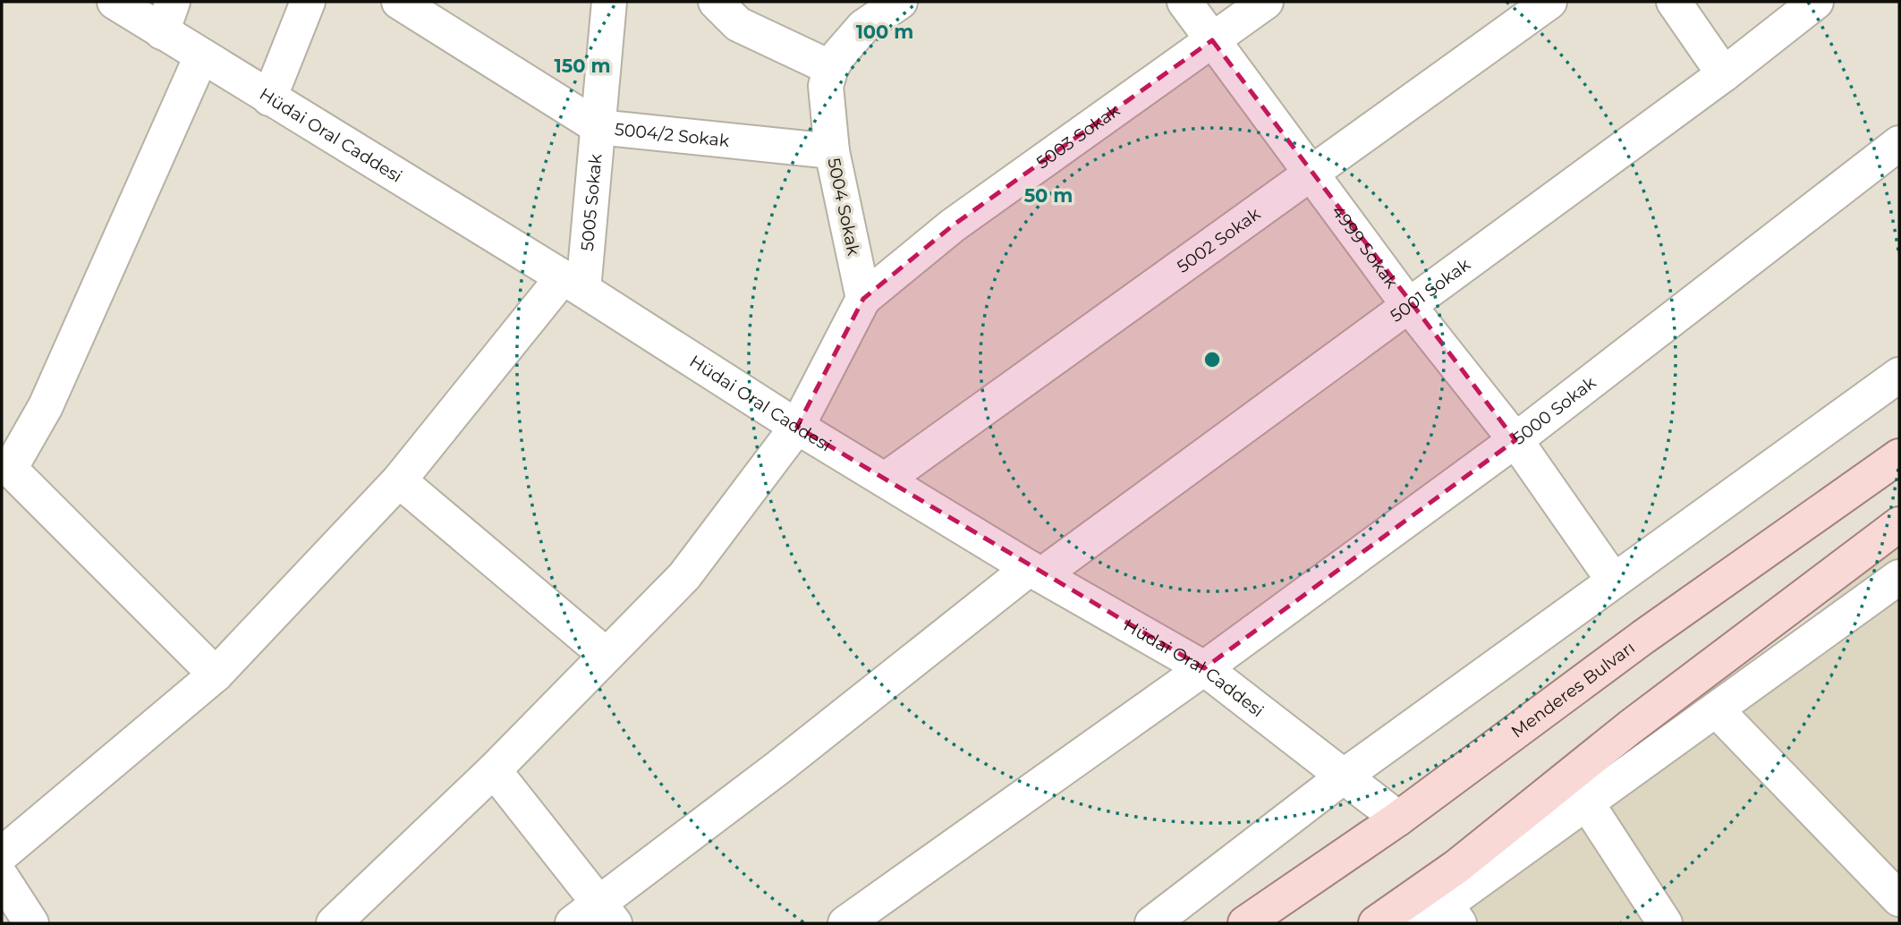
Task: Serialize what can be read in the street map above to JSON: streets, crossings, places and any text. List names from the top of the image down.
{
  "streets": {
    "main road": ["Menderes Bulvarı"],
    "street": [
      "Hüdai Oral Caddesi",
      "5004/2 Sokak",
      "5003 Sokak",
      "5005 Sokak",
      "5004 Sokak",
      "5002 Sokak",
      "4999 Sokak",
      "5001 Sokak",
      "5000 Sokak"
    ]
  },
  "crossings": [
    ["Hüdai Oral Caddesi", "5005 Sokak"],
    ["Hüdai Oral Caddesi", "5002 Sokak"],
    ["Hüdai Oral Caddesi", "5001 Sokak"],
    ["Hüdai Oral Caddesi", "5000 Sokak"],
    ["Hüdai Oral Caddesi", "Menderes Bulvarı"],
    ["5004/2 Sokak", "5005 Sokak"],
    ["5004/2 Sokak", "5004 Sokak"],
    ["5003 Sokak", "5004 Sokak"],
    ["5003 Sokak", "4999 Sokak"],
    ["5002 Sokak", "4999 Sokak"],
    ["4999 Sokak", "5001 Sokak"],
    ["4999 Sokak", "5000 Sokak"]
  ],
  "rings": ["100 m", "150 m", "50 m"]
}
